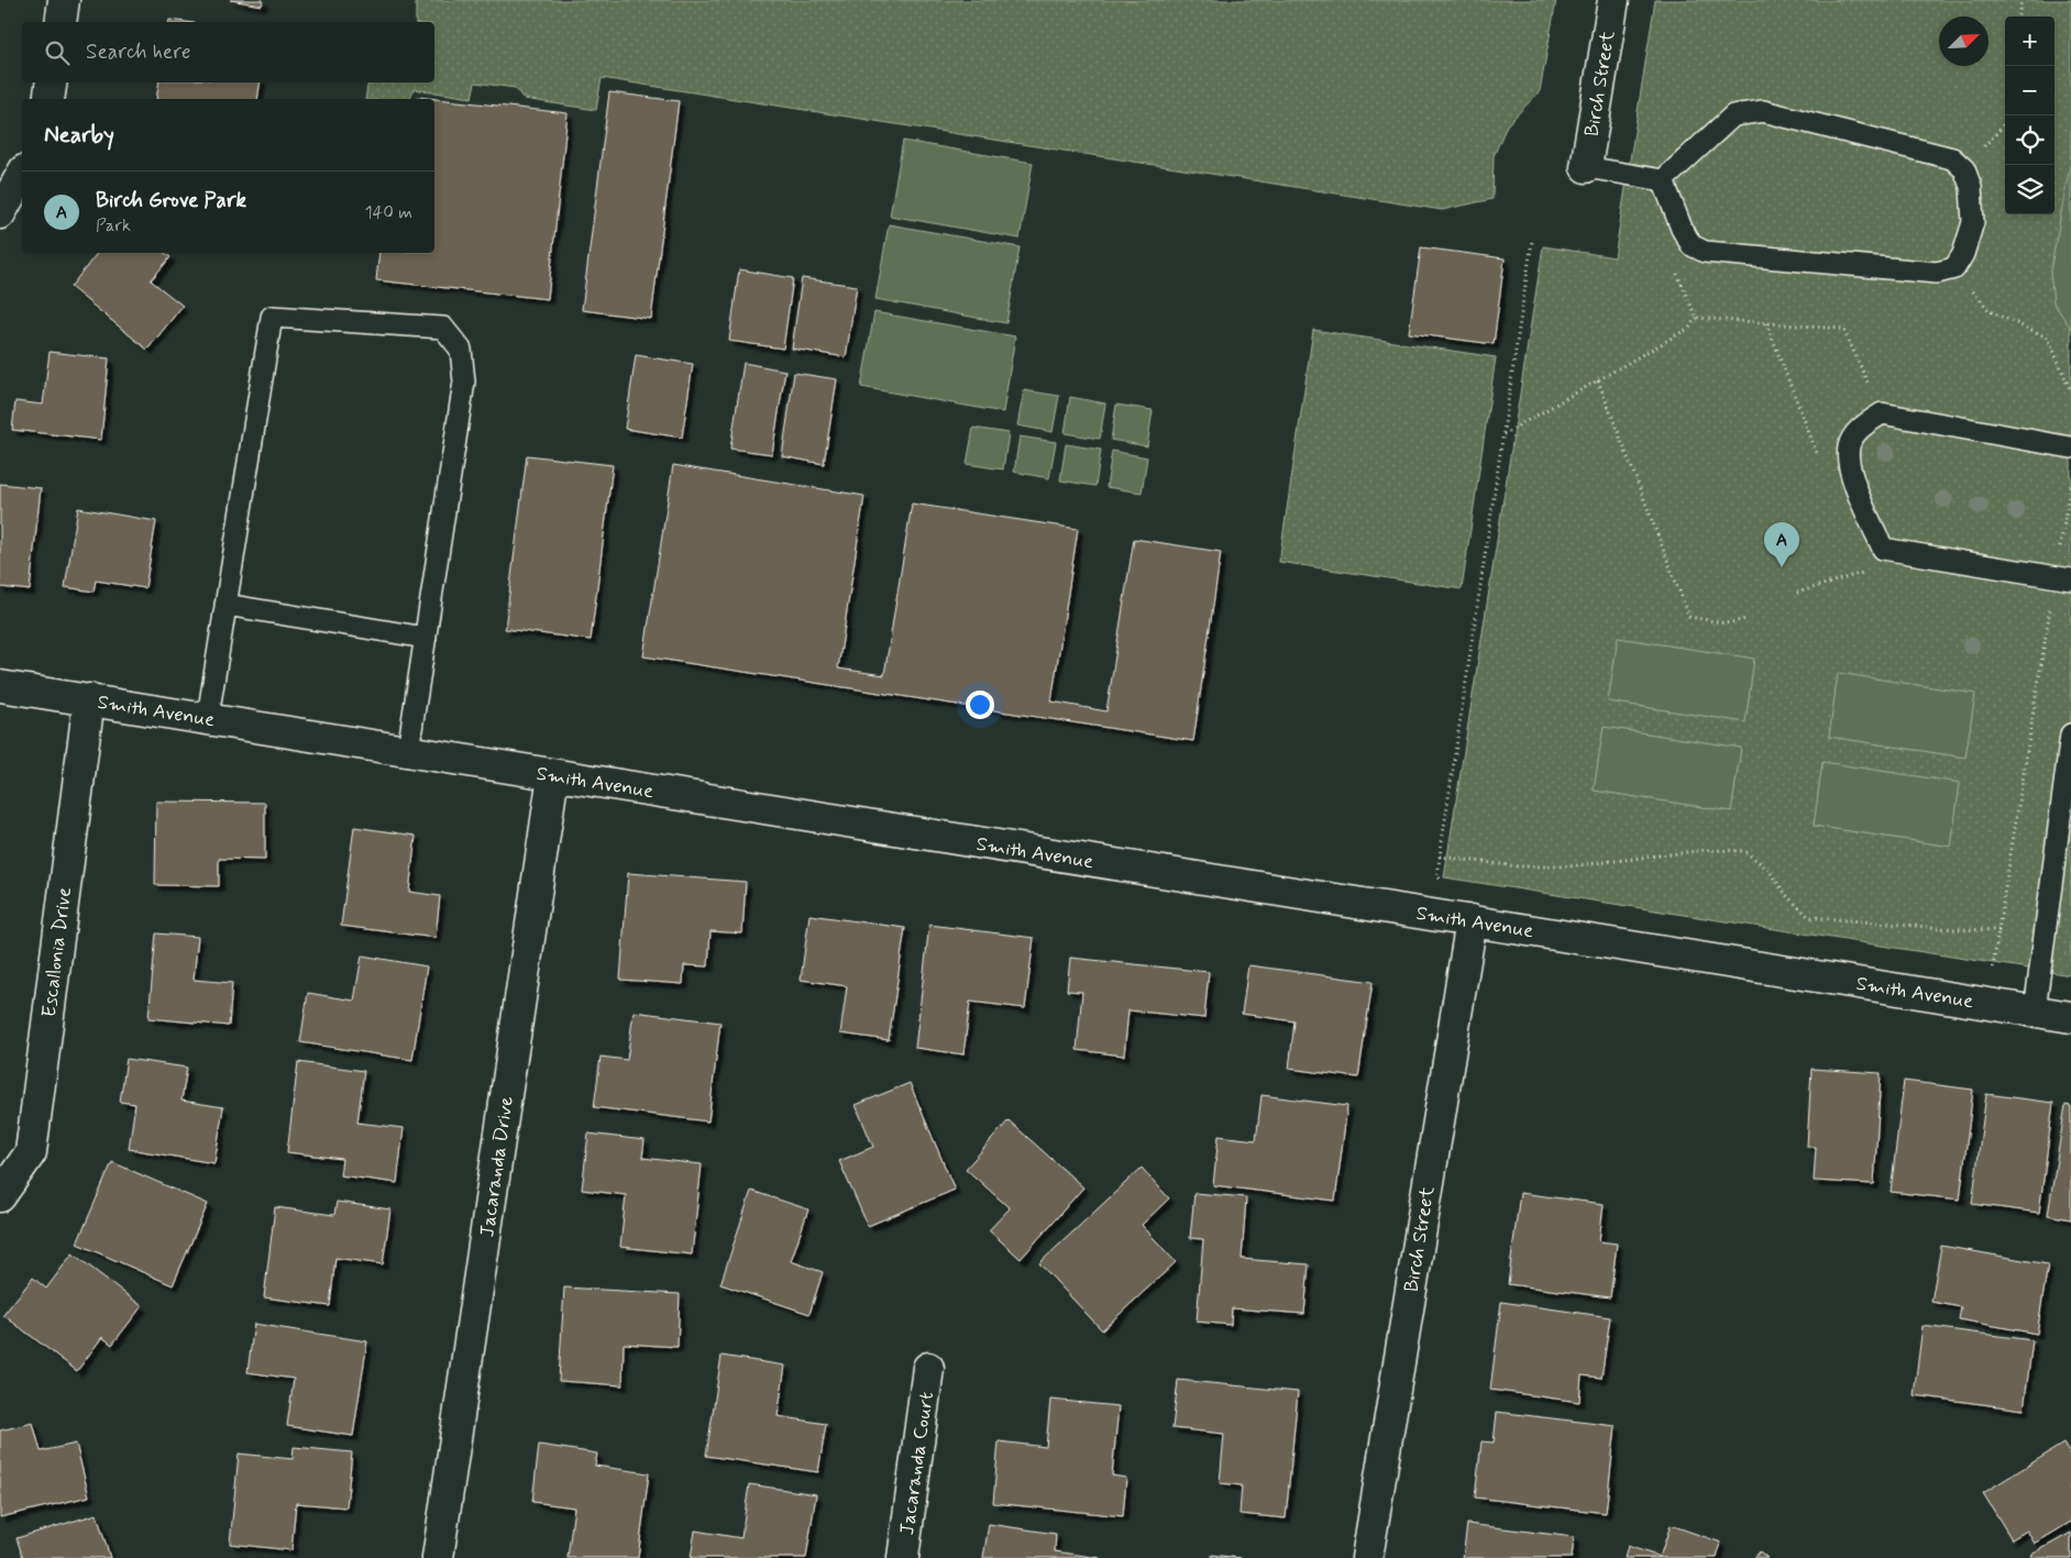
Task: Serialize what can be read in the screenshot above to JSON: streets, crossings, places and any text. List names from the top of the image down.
{
  "streets": {
    "street": [
      "Birch Street",
      "Smith Avenue",
      "Escallonia Drive",
      "Jacaranda Drive",
      "Jacaranda Court"
    ]
  },
  "crossings": [
    ["Birch Street", "Smith Avenue"],
    ["Smith Avenue", "Escallonia Drive"],
    ["Smith Avenue", "Jacaranda Drive"]
  ],
  "north": "top right",
  "page": {
    "map_buttons": ["+", "−"],
    "search": "Search here",
    "heading": "Nearby",
    "list": [
      {
        "mark": "A",
        "name": "Birch Grove Park",
        "note": "Park",
        "value": "140 m"
      }
    ],
    "pins": "A"
  }
}
